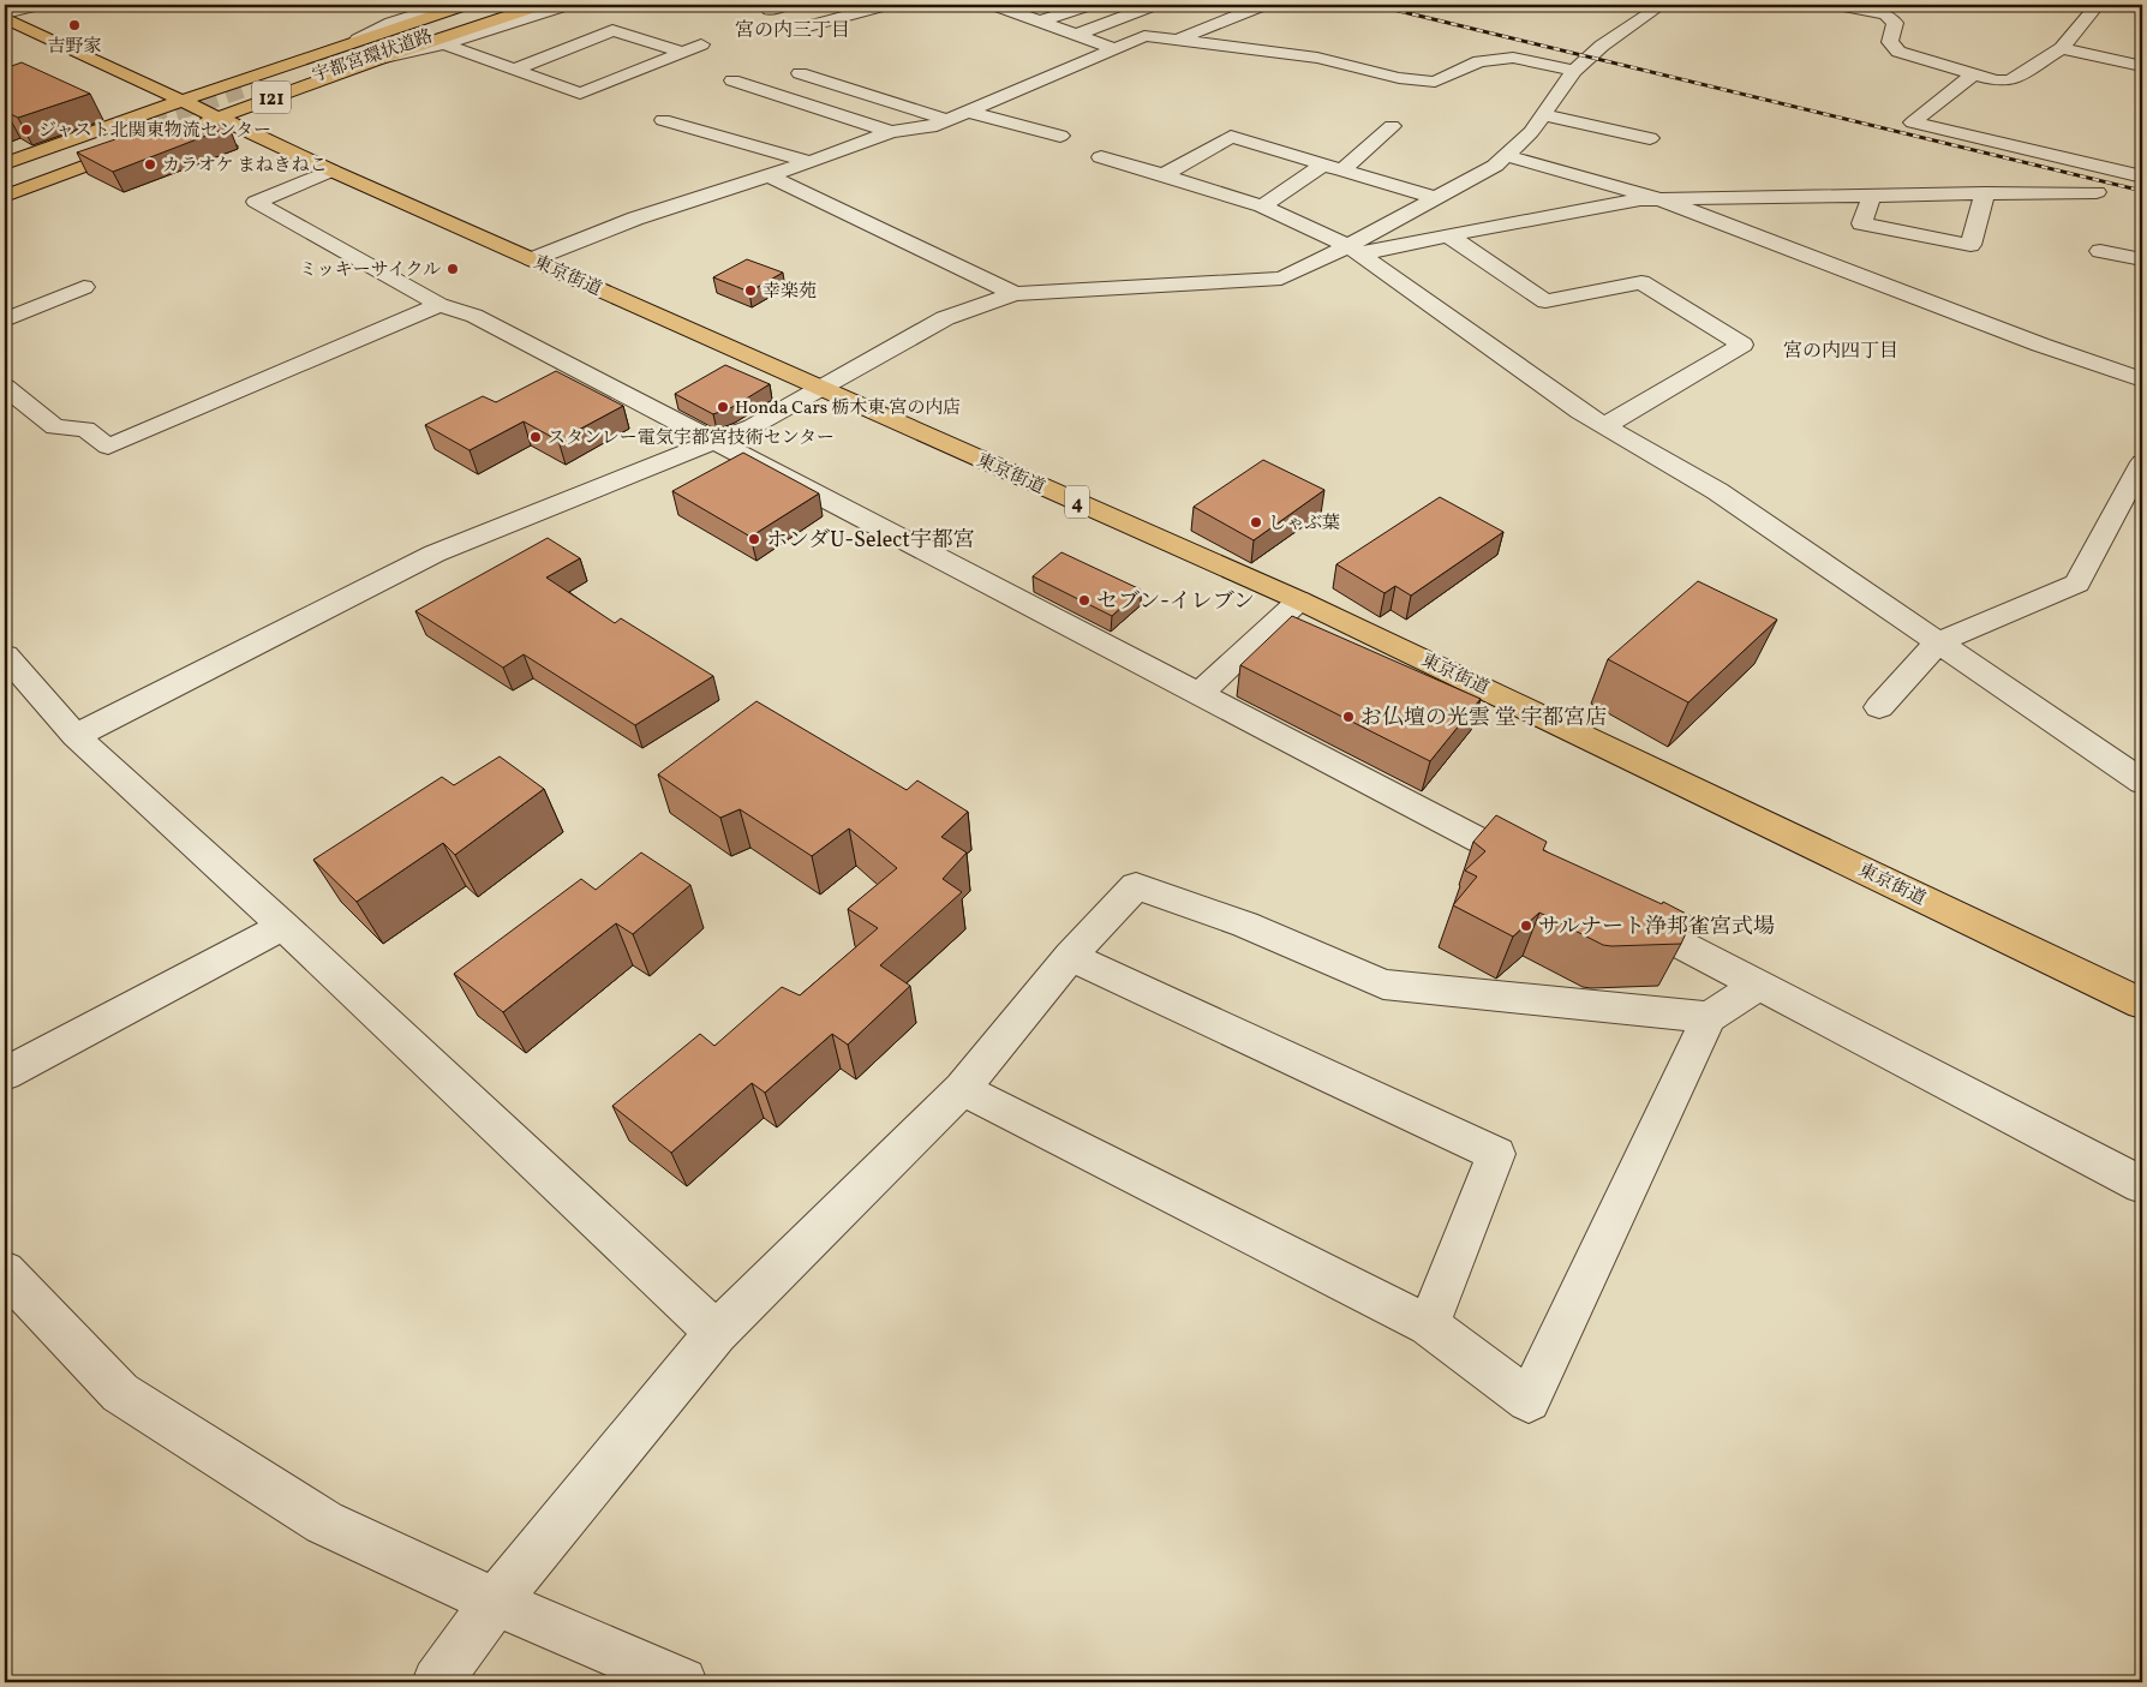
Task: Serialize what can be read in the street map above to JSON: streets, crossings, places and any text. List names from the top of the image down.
{
  "streets": {
    "highway": [
      "宇都宮環状道路",
      "121",
      "東京街道",
      "4"
    ]
  },
  "crossings": [
    ["121", "東京街道"]
  ],
  "districts": ["宮の内三丁目", "宮の内四丁目"],
  "places": [
    "吉野家",
    "ジャスト北関東物流センター",
    "カラオケ まねきねこ",
    "ミッキーサイクル",
    "幸楽苑",
    "Honda Cars 栃木東 宮の内店",
    "スタンレー電気宇都宮技術センター",
    "しゃぶ葉",
    "ホンダU-Select宇都宮",
    "セブン-イレブン",
    "お仏壇の光雲 堂 宇都宮店",
    "サルナート浄邦雀宮式場"
  ]
}
